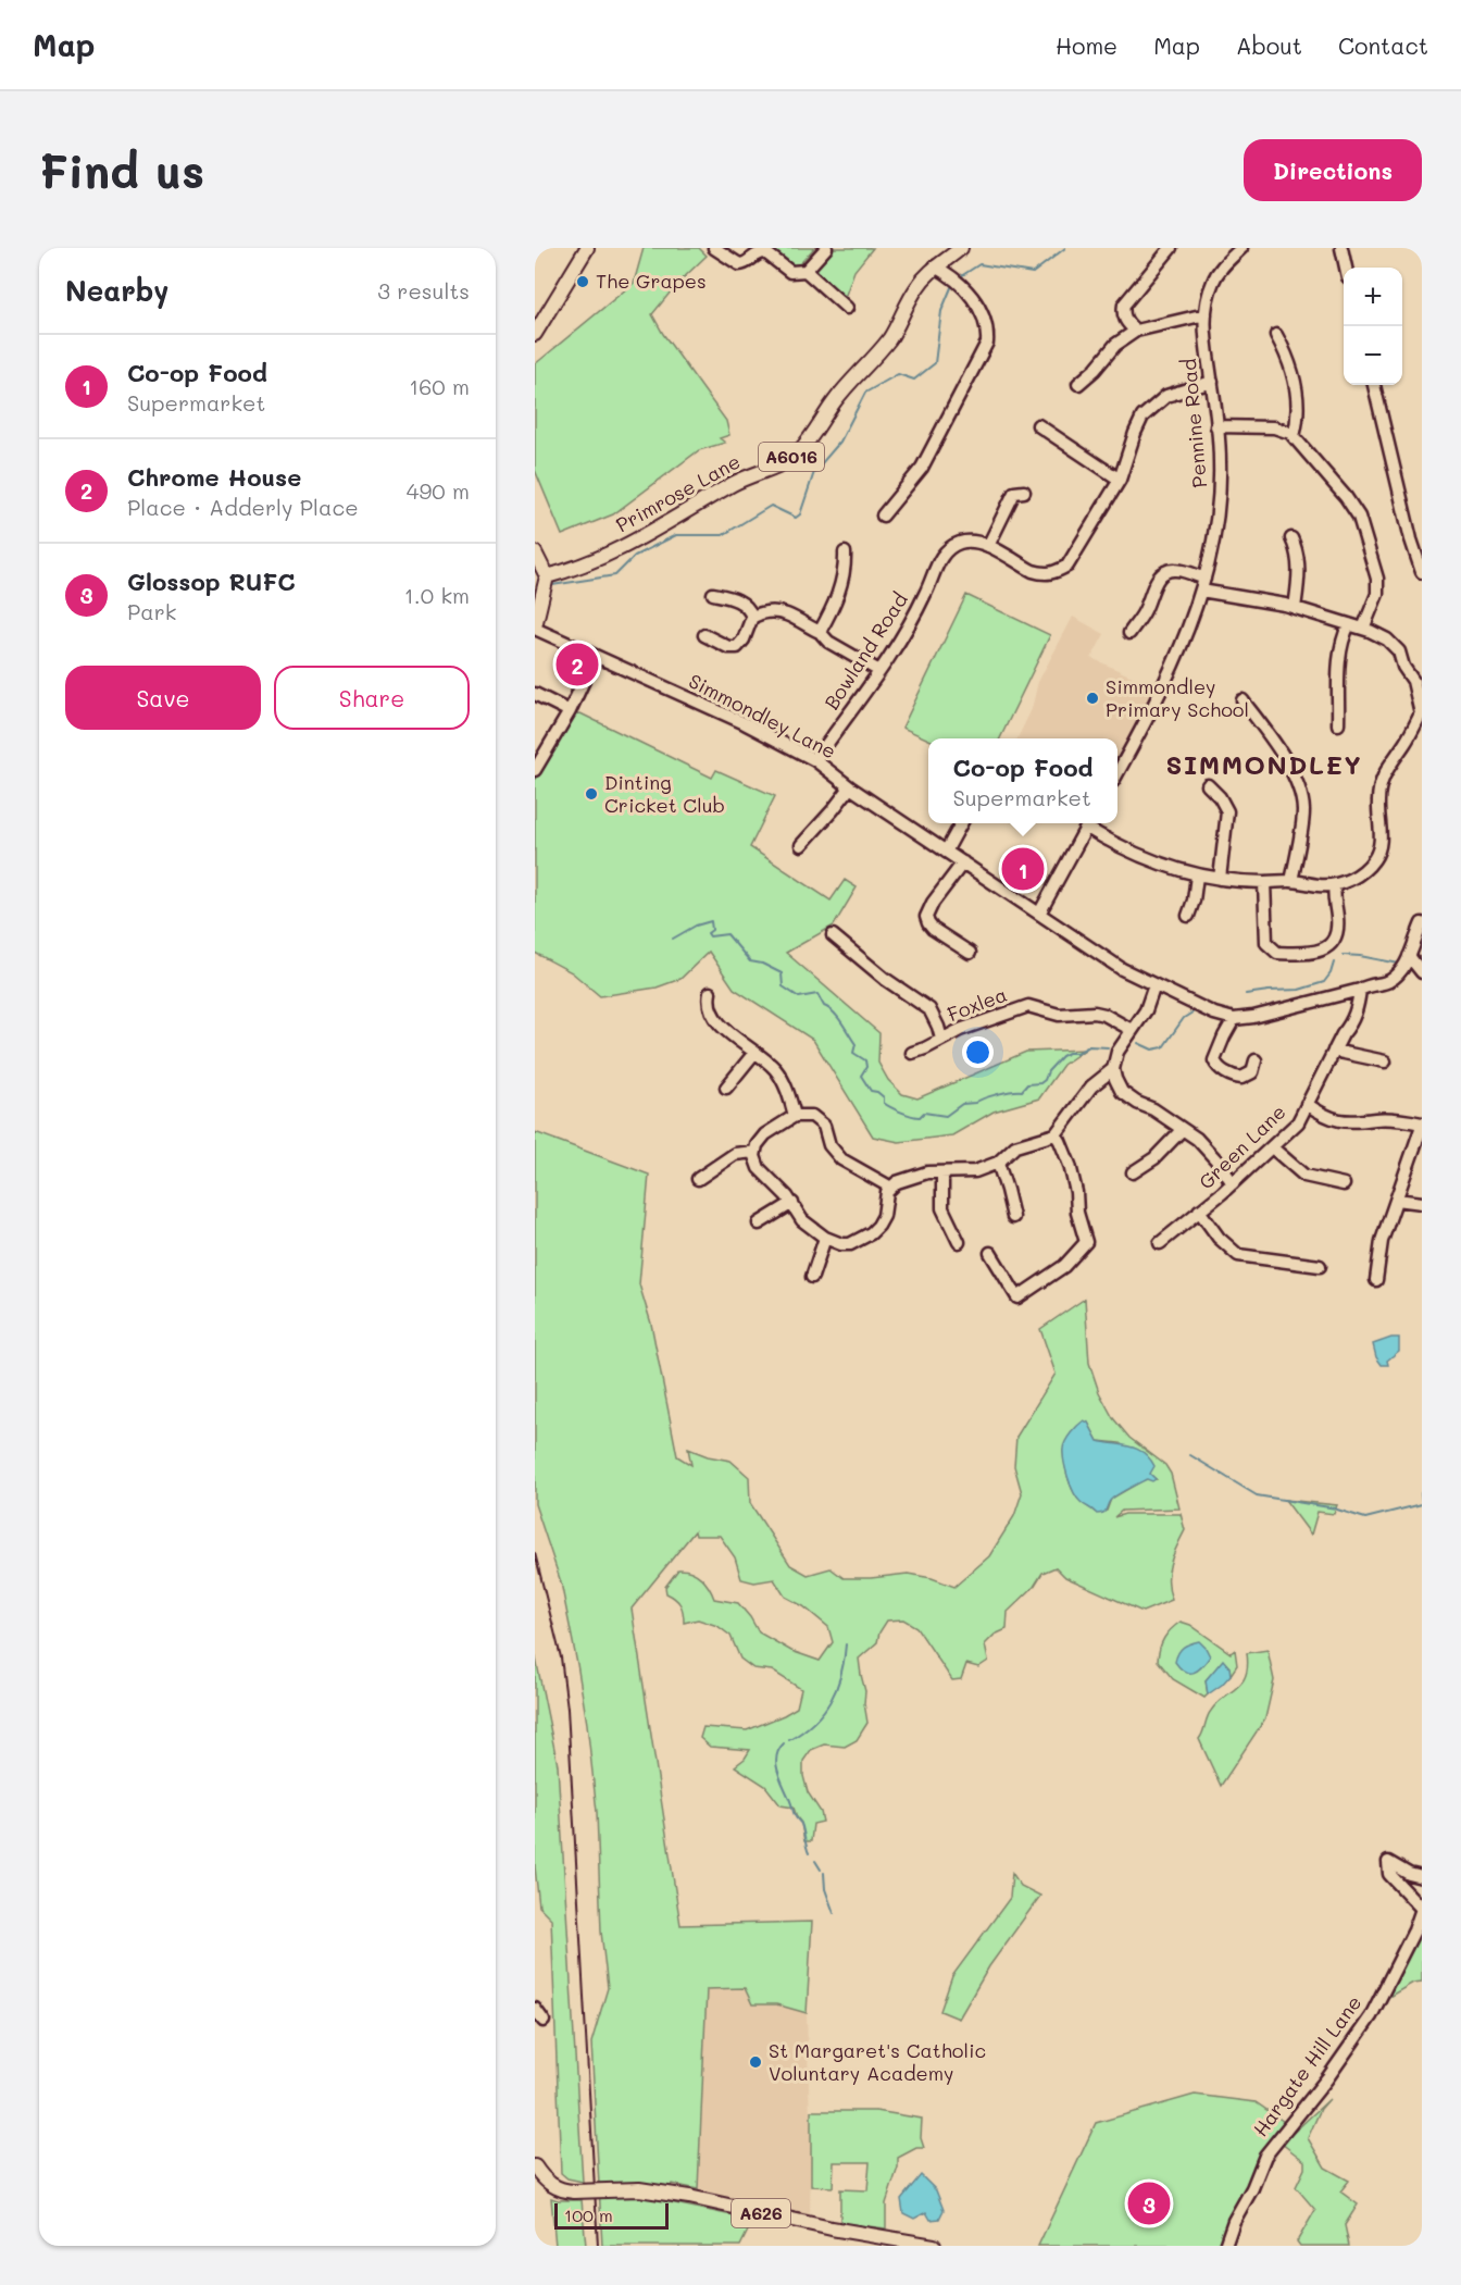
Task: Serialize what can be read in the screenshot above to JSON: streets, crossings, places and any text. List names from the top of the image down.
{
  "streets": {
    "main road": ["A6016", "Primrose Lane", "A626"],
    "street": [
      "Pennine Road",
      "Bowland Road",
      "Simmondley Lane",
      "Foxlea",
      "Green Lane",
      "Hargate Hill Lane"
    ]
  },
  "crossings": [
    ["Pennine Road", "Bowland Road"],
    ["Bowland Road", "Simmondley Lane"],
    ["Simmondley Lane", "Green Lane"]
  ],
  "districts": ["SIMMONDLEY"],
  "places": [
    "The Grapes",
    "Simmondley Primary School",
    "Dinting Cricket Club",
    "St Margaret's Catholic Voluntary Academy"
  ],
  "scale_bar": "100 m",
  "page": {
    "header": "Map",
    "nav": [
      "Home",
      "Map",
      "About",
      "Contact"
    ],
    "buttons": [
      "Directions",
      ["Save", "Share"]
    ],
    "title": "Find us",
    "heading": ["Nearby", "3 results"],
    "map_buttons": ["+", "−"],
    "list": [
      {
        "mark": "1",
        "name": "Co-op Food",
        "note": "Supermarket",
        "value": "160 m"
      },
      {
        "mark": "2",
        "name": "Chrome House",
        "note": "Place · Adderly Place",
        "value": "490 m"
      },
      {
        "mark": "3",
        "name": "Glossop RUFC",
        "note": "Park",
        "value": "1.0 km"
      }
    ],
    "pins": ["2", "1", "3"],
    "popup": ["Co-op Food", "Supermarket"],
    "scale": "100 m"
  }
}
